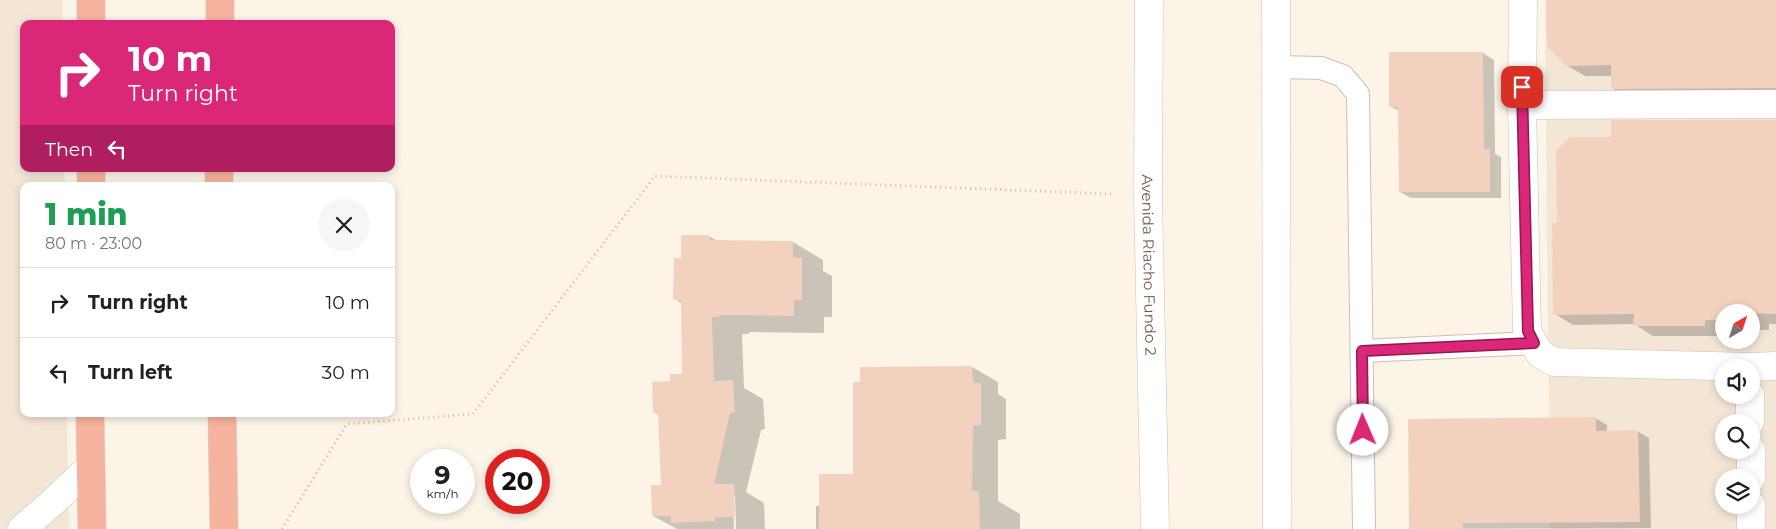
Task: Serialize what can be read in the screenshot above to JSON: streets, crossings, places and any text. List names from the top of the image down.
{
  "streets": {
    "street": ["Avenida Riacho Fundo 2"]
  },
  "north": "top right",
  "page": {
    "turn": ["10 m", "Turn right"],
    "then": "Then",
    "heading": ["1 min", "80 m · 23:00"],
    "list": [
      {
        "name": "Turn right",
        "value": "10 m"
      },
      {
        "name": "Turn left",
        "value": "30 m"
      }
    ],
    "speed": "9 km/h",
    "limit": "20"
  }
}
